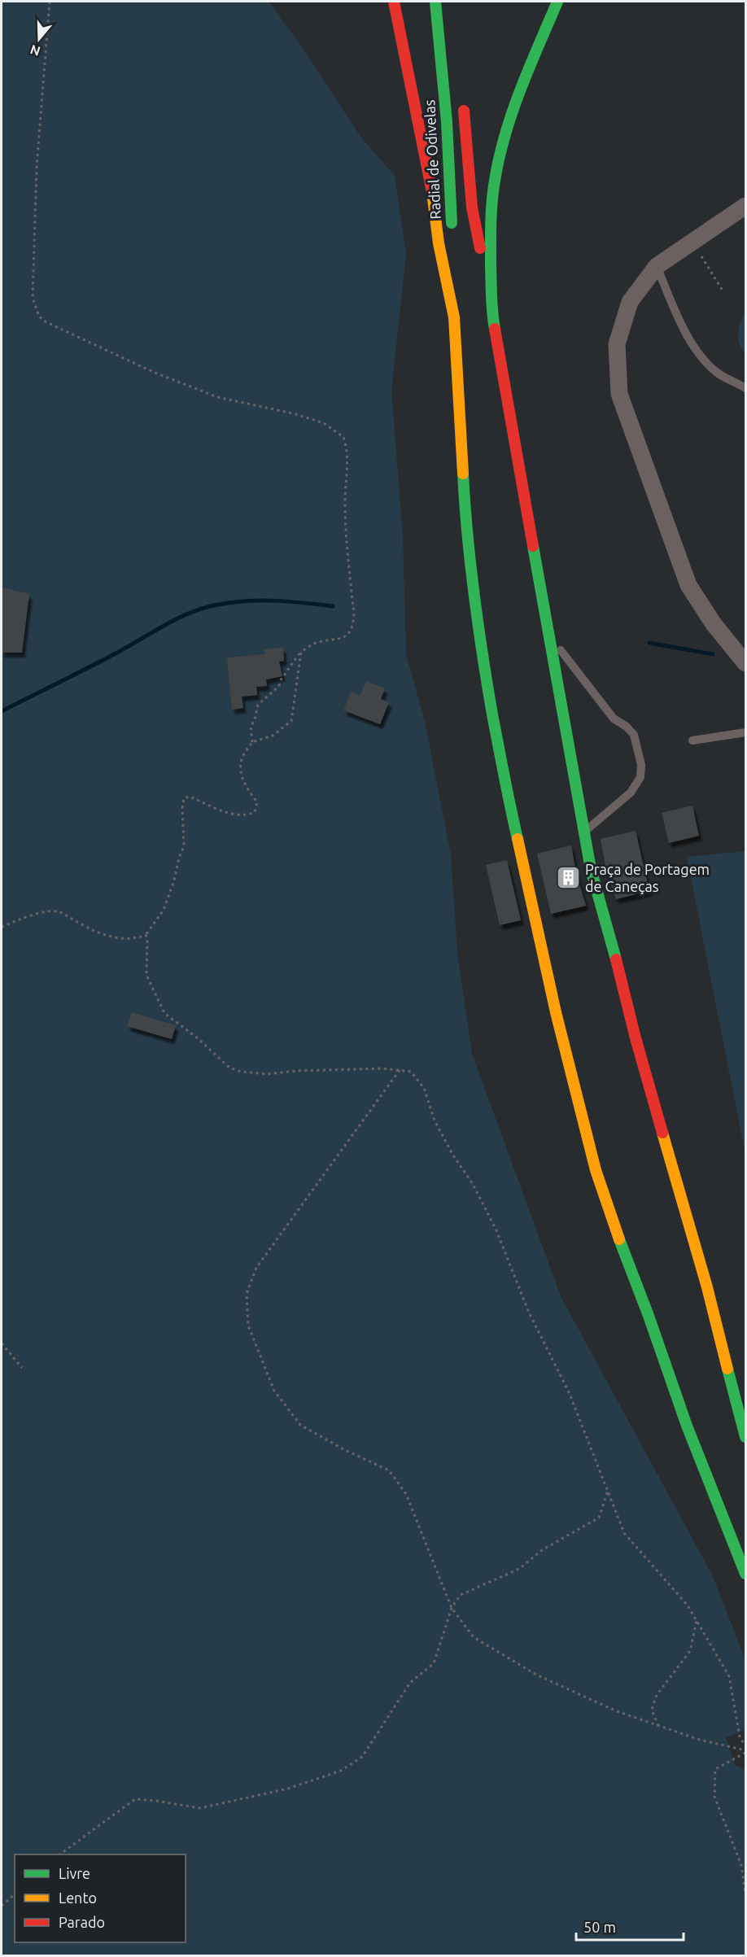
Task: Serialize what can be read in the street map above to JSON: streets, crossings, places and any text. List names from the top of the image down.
{
  "streets": {
    "highway": ["Radial de Odivelas"]
  },
  "places": {
    "building": ["Praça de Portagem de Caneças"]
  },
  "legend": ["Livre", "Lento", "Parado"],
  "scale_bar": "50 m",
  "north": "bottom"
}
